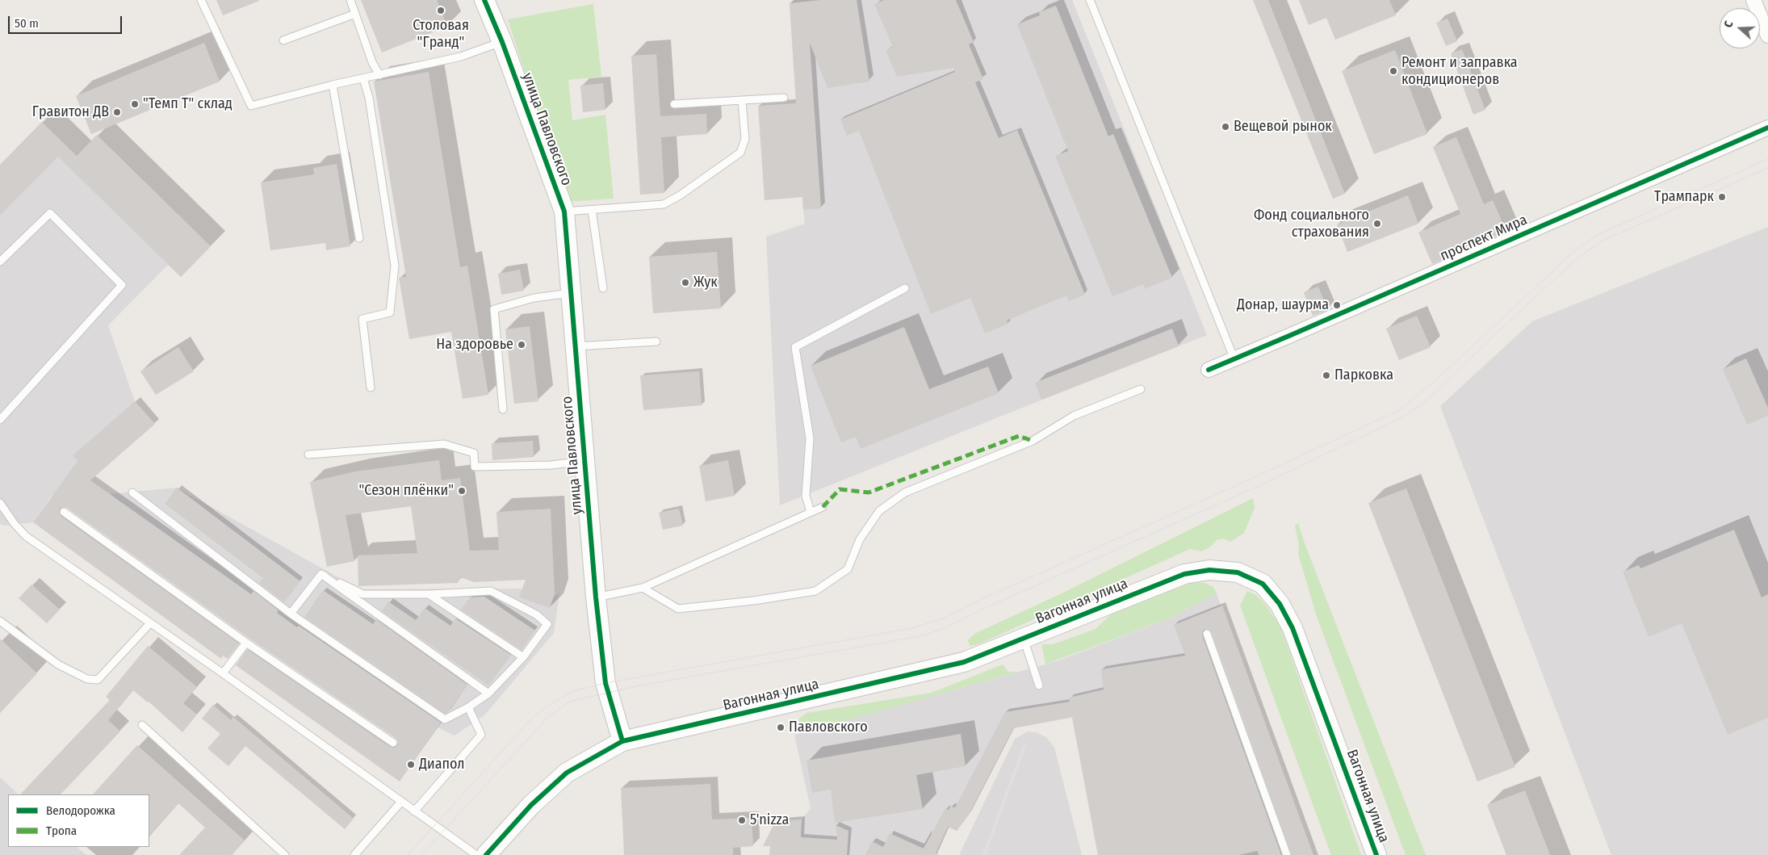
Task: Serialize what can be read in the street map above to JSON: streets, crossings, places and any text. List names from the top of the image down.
{
  "streets": {
    "street": ["улица Павловского", "проспект Мира", "Вагонная улица"]
  },
  "crossings": [
    ["улица Павловского", "Вагонная улица"]
  ],
  "places": [
    "Столовая \"Гранд\"",
    "Ремонт и заправка кондиционеров",
    "\"Темп Т\" склад",
    "Гравитон ДВ",
    "Вещевой рынок",
    "Трампарк",
    "Фонд социального страхования",
    "Жук",
    "Донар, шаурма",
    "На здоровье",
    "Парковка",
    "\"Сезон плёнки\"",
    "Павловского",
    "Диапол",
    "5'nizza"
  ],
  "legend": ["Велодорожка", "Тропа"],
  "scale_bar": "50 m",
  "north": "left"
}
